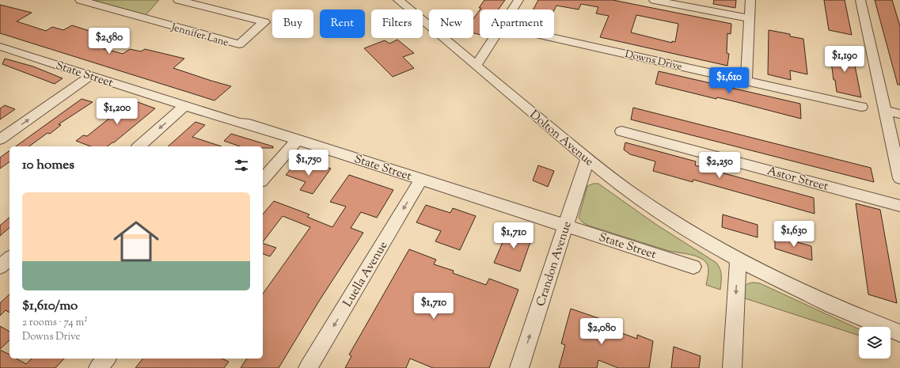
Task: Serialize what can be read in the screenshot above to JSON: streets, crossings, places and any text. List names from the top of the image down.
{
  "streets": {
    "street": [
      "Jennifer Lane",
      "Downs Drive",
      "State Street",
      "Dolton Avenue",
      "Astor Street",
      "Crandon Avenue",
      "Luella Avenue"
    ]
  },
  "crossings": [
    ["State Street", "Crandon Avenue"],
    ["State Street", "Luella Avenue"],
    ["Dolton Avenue", "Crandon Avenue"]
  ],
  "one_way": ["Crandon Avenue", "Luella Avenue"],
  "page": {
    "chip": [
      "Buy",
      "Rent",
      "Filters",
      "New",
      "Apartment"
    ],
    "price": [
      "$2,580",
      "$1,190",
      "$1,610",
      "$1,200",
      "$1,750",
      "$2,250",
      "$1,630",
      "$1,710",
      "$1,710",
      "$2,080"
    ],
    "heading": "10 homes",
    "list": [
      {
        "name": "$1,610/mo",
        "note": "2 rooms · 74 m² · Downs Drive"
      }
    ]
  }
}
